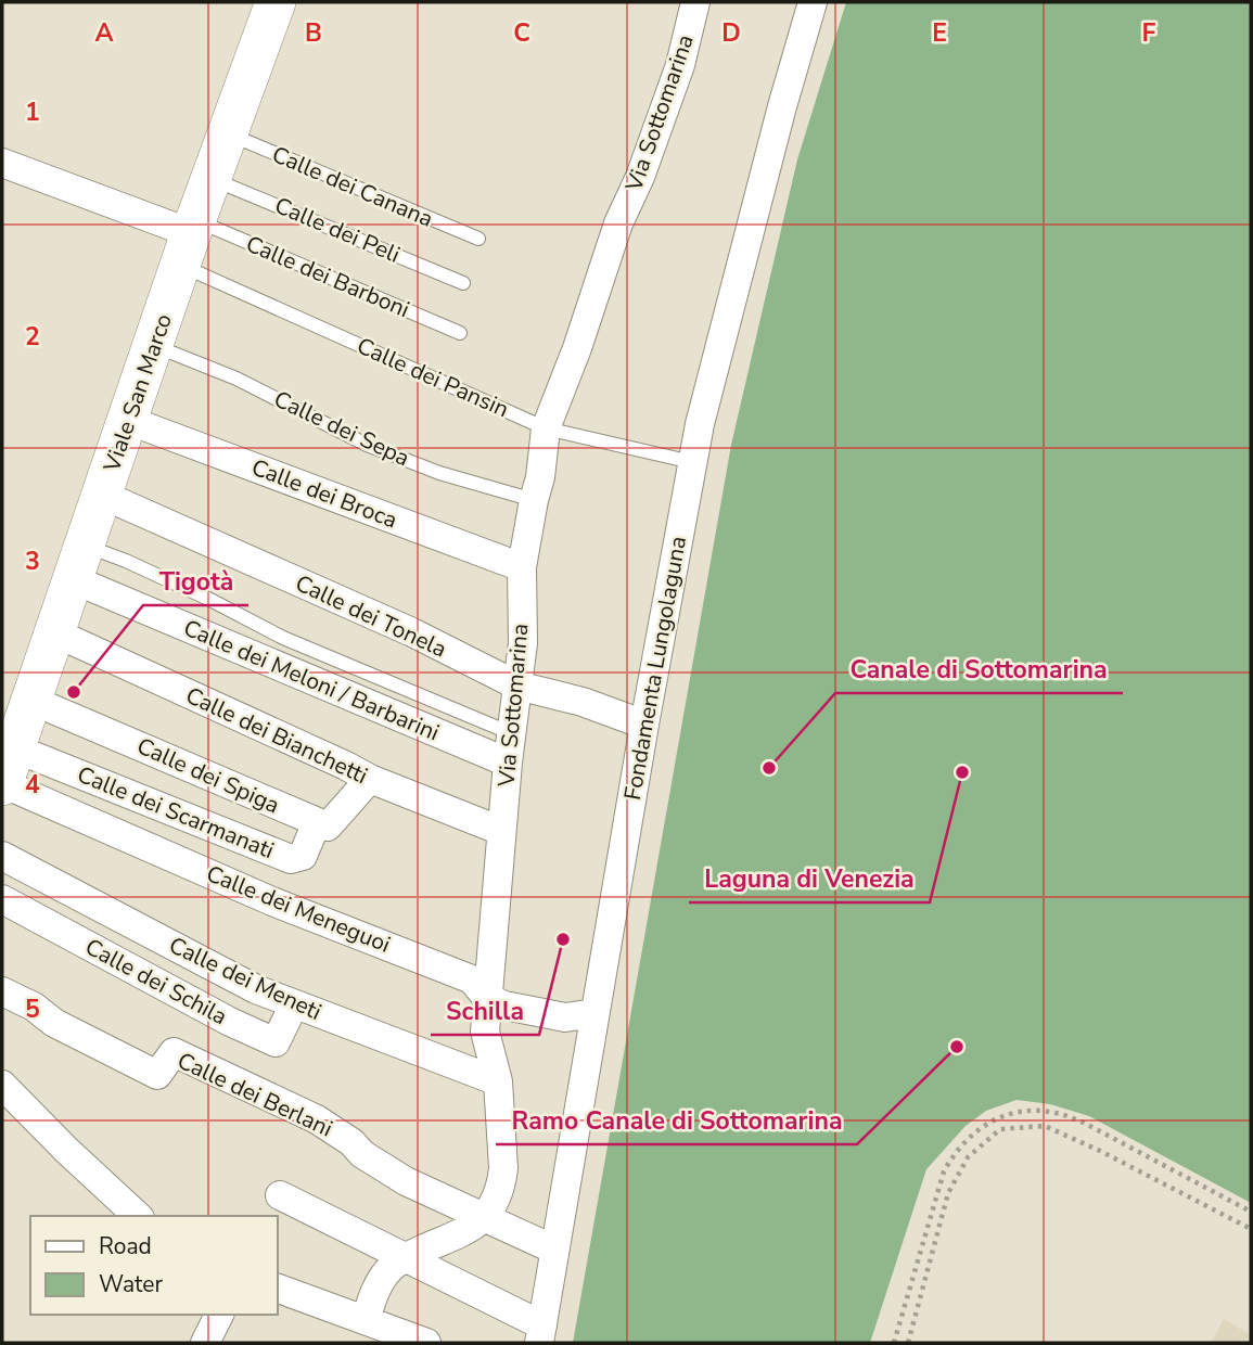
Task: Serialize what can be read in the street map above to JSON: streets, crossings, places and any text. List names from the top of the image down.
{
  "streets": {
    "street": [
      "Via Sottomarina",
      "Viale San Marco",
      "Calle dei Broca",
      "Calle dei Tonela",
      "Fondamenta Lungolaguna",
      "Calle dei Meloni / Barbarini",
      "Calle dei Bianchetti",
      "Calle dei Spiga",
      "Calle dei Scarmanati",
      "Calle dei Meneguoi",
      "Calle dei Meneti",
      "Calle dei Schila",
      "Calle dei Berlani"
    ],
    "lane": [
      "Calle dei Canana",
      "Calle dei Peli",
      "Calle dei Barboni",
      "Calle dei Pansin",
      "Calle dei Sepa"
    ]
  },
  "crossings": [
    ["Via Sottomarina", "Calle dei Pansin"],
    ["Via Sottomarina", "Calle dei Sepa"],
    ["Via Sottomarina", "Calle dei Broca"],
    ["Via Sottomarina", "Calle dei Tonela"],
    ["Via Sottomarina", "Calle dei Meloni / Barbarini"],
    ["Via Sottomarina", "Calle dei Bianchetti"],
    ["Via Sottomarina", "Calle dei Meneguoi"],
    ["Via Sottomarina", "Calle dei Meneti"],
    ["Via Sottomarina", "Calle dei Berlani"],
    ["Calle dei Canana", "Viale San Marco"],
    ["Calle dei Peli", "Viale San Marco"],
    ["Calle dei Barboni", "Calle dei Pansin"],
    ["Calle dei Barboni", "Viale San Marco"],
    ["Calle dei Pansin", "Viale San Marco"],
    ["Calle dei Pansin", "Fondamenta Lungolaguna"],
    ["Viale San Marco", "Calle dei Sepa"],
    ["Viale San Marco", "Calle dei Broca"],
    ["Viale San Marco", "Calle dei Tonela"],
    ["Viale San Marco", "Calle dei Meloni / Barbarini"],
    ["Viale San Marco", "Calle dei Bianchetti"],
    ["Viale San Marco", "Calle dei Spiga"],
    ["Viale San Marco", "Calle dei Scarmanati"],
    ["Viale San Marco", "Calle dei Meneguoi"],
    ["Calle dei Tonela", "Fondamenta Lungolaguna"],
    ["Fondamenta Lungolaguna", "Calle dei Meneguoi"],
    ["Fondamenta Lungolaguna", "Calle dei Berlani"],
    ["Calle dei Spiga", "Calle dei Scarmanati"],
    ["Calle dei Scarmanati", "Calle dei Meneguoi"],
    ["Calle dei Meneti", "Calle dei Schila"]
  ],
  "places": [
    "Tigotà",
    "Canale di Sottomarina",
    "Laguna di Venezia",
    "Schilla",
    "Ramo Canale di Sottomarina"
  ],
  "legend": ["Road", "Water"],
  "grid": {
    "columns": [
      "A",
      "B",
      "C",
      "D",
      "E",
      "F"
    ],
    "rows": [
      "1",
      "2",
      "3",
      "4",
      "5"
    ]
  }
}
